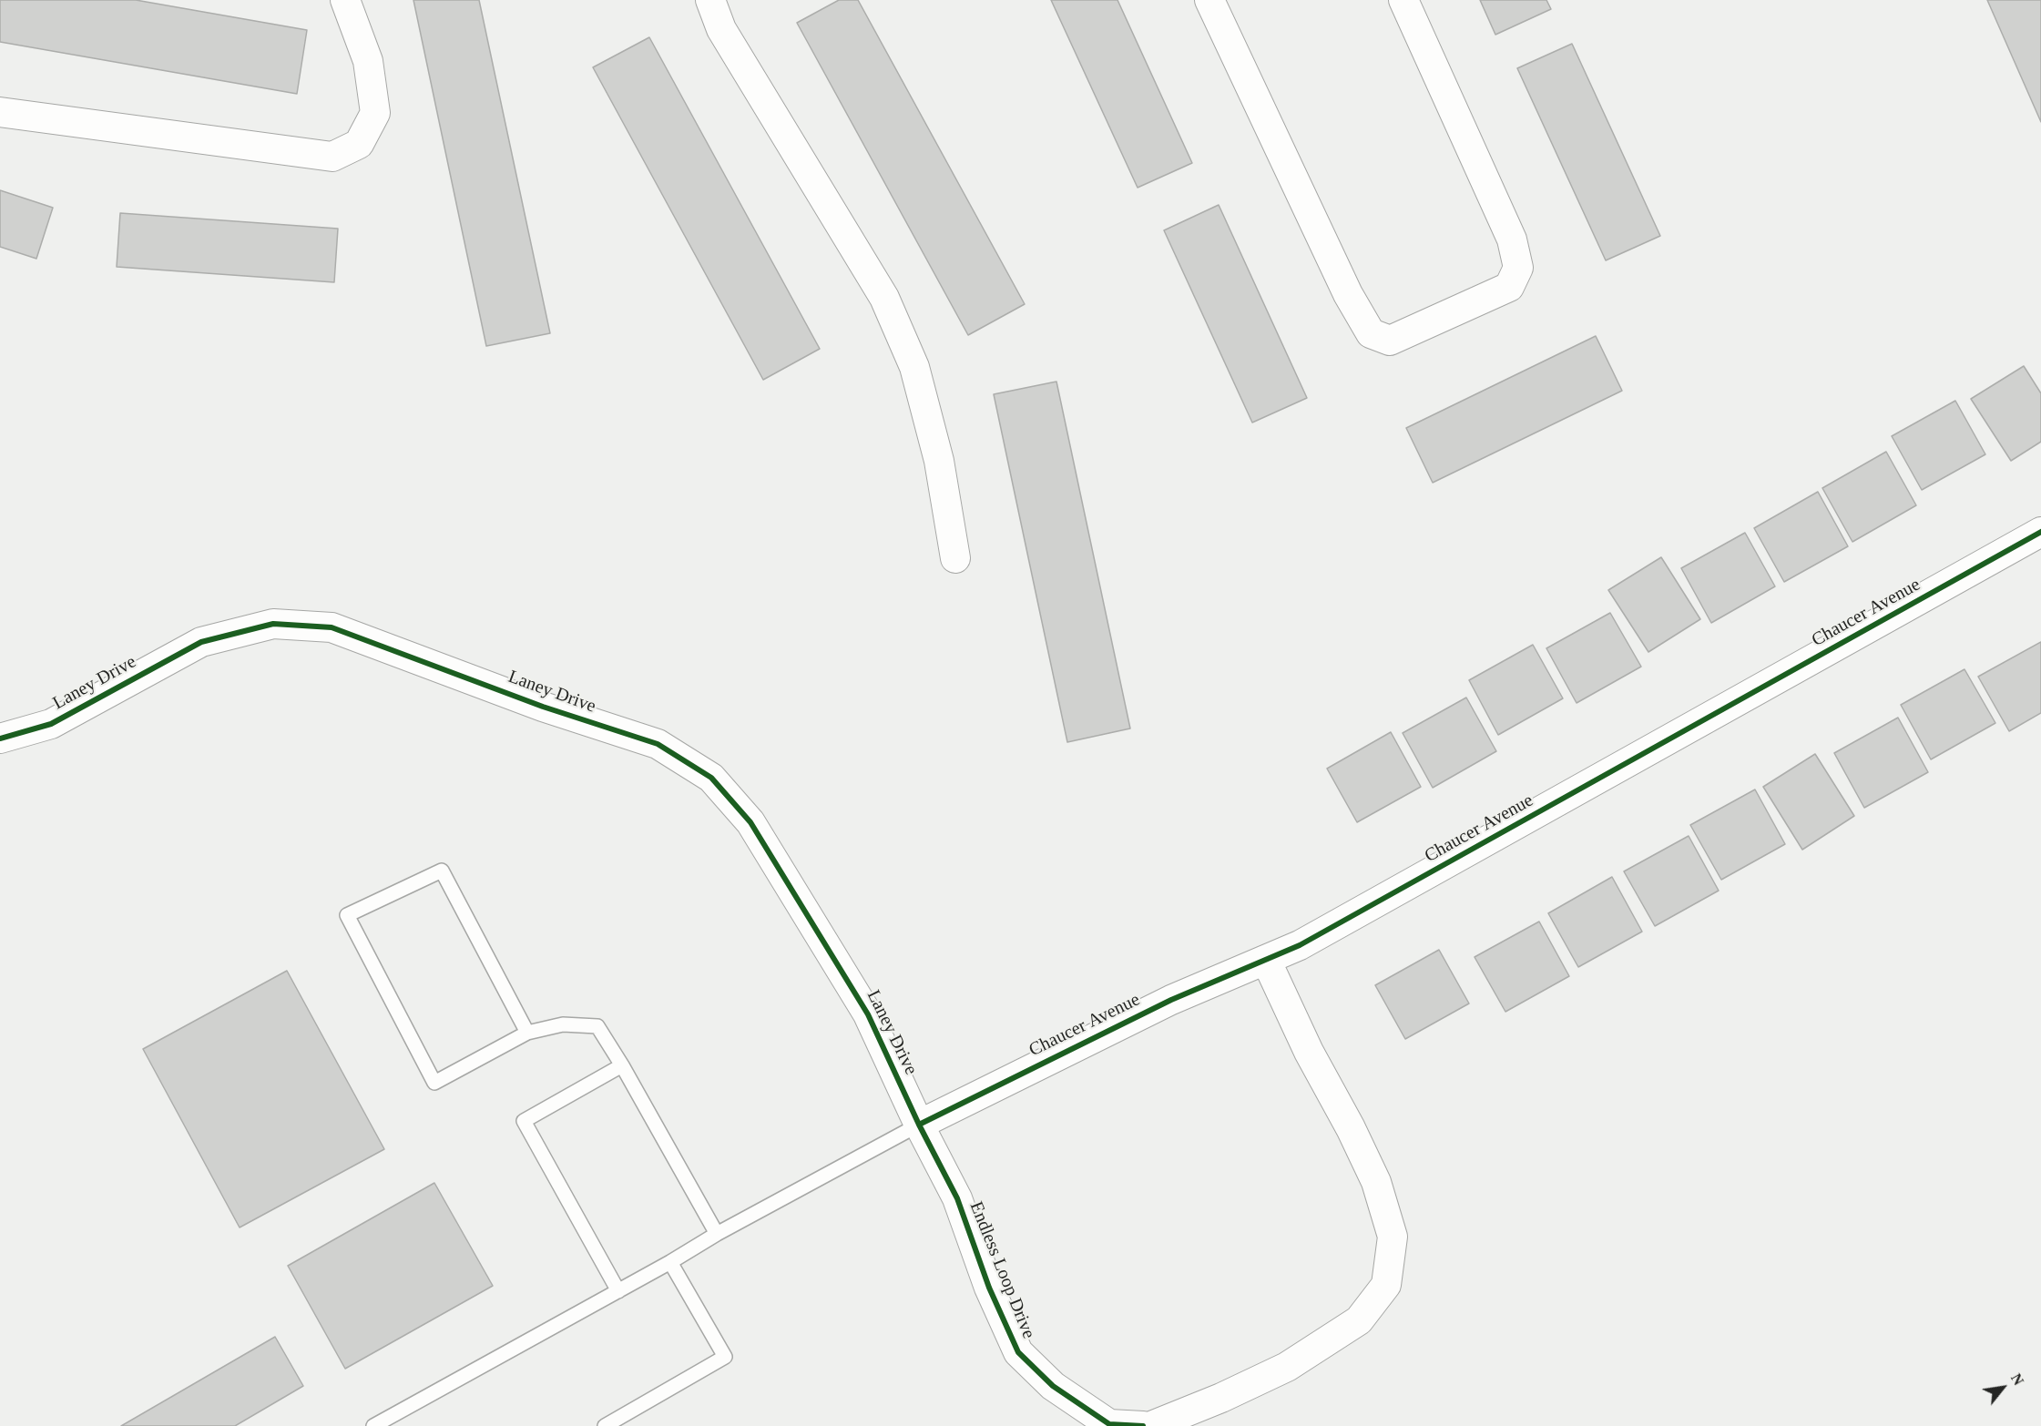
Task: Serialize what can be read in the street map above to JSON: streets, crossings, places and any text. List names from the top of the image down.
{
  "streets": {
    "street": ["Chaucer Avenue", "Laney Drive", "Endless Loop Drive"]
  },
  "crossings": [
    ["Chaucer Avenue", "Laney Drive"],
    ["Chaucer Avenue", "Endless Loop Drive"],
    ["Laney Drive", "Endless Loop Drive"]
  ],
  "north": "top right"
}
